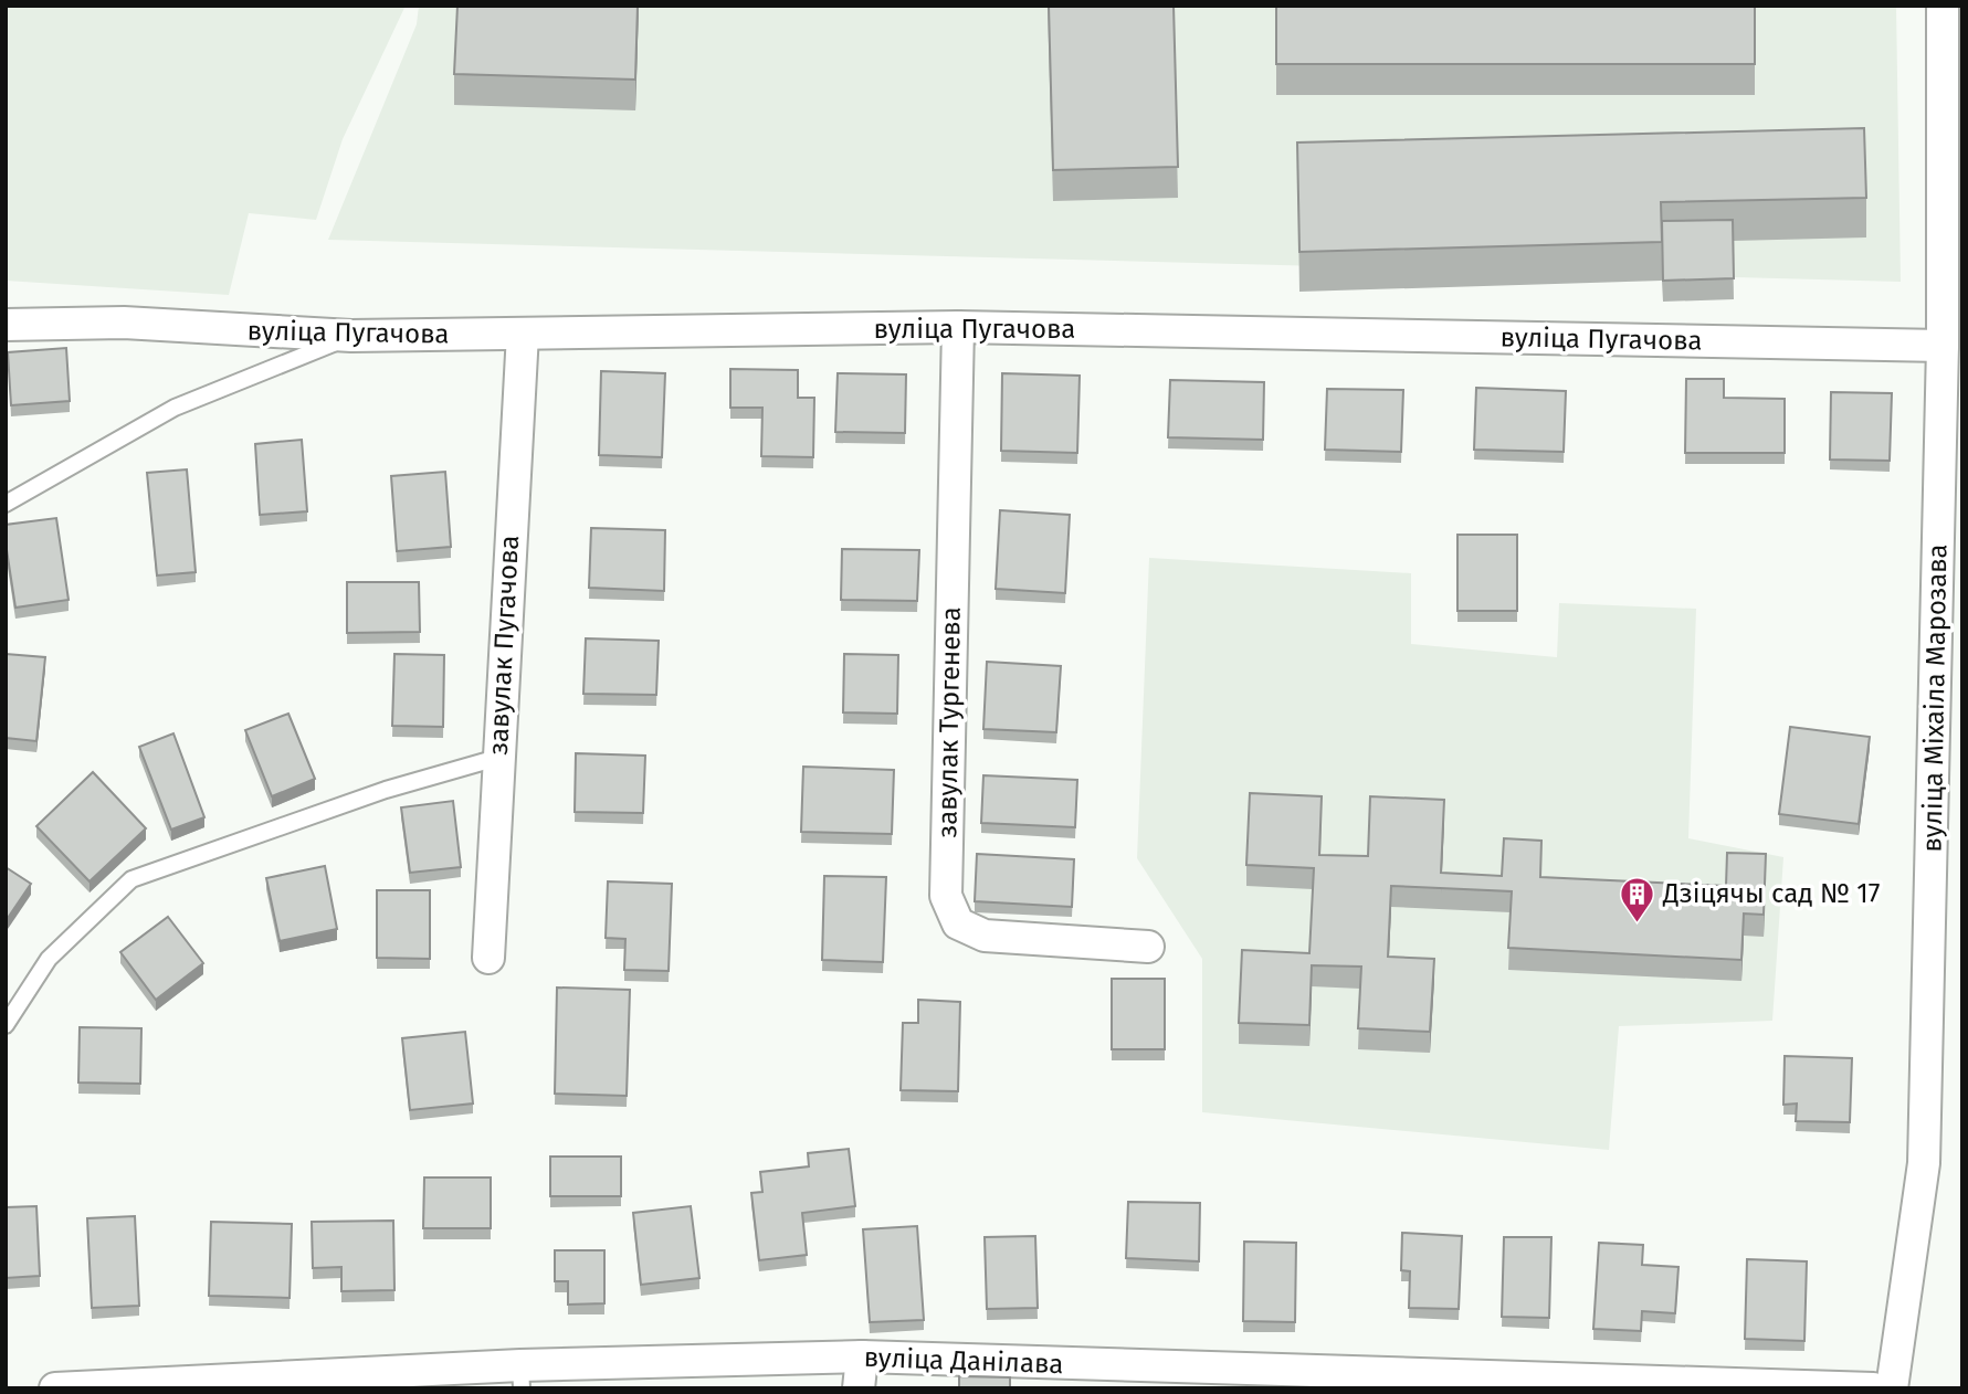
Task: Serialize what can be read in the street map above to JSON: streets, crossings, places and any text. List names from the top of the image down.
{
  "streets": {
    "street": [
      "вуліца Пугачова",
      "завулак Пугачова",
      "вуліца Міхаіла Марозава",
      "завулак Тургенева",
      "вуліца Данілава"
    ]
  },
  "crossings": [
    ["вуліца Пугачова", "завулак Пугачова"],
    ["вуліца Пугачова", "вуліца Міхаіла Марозава"],
    ["вуліца Пугачова", "завулак Тургенева"]
  ],
  "places": {
    "building": ["Дзіцячы сад № 17"]
  }
}
